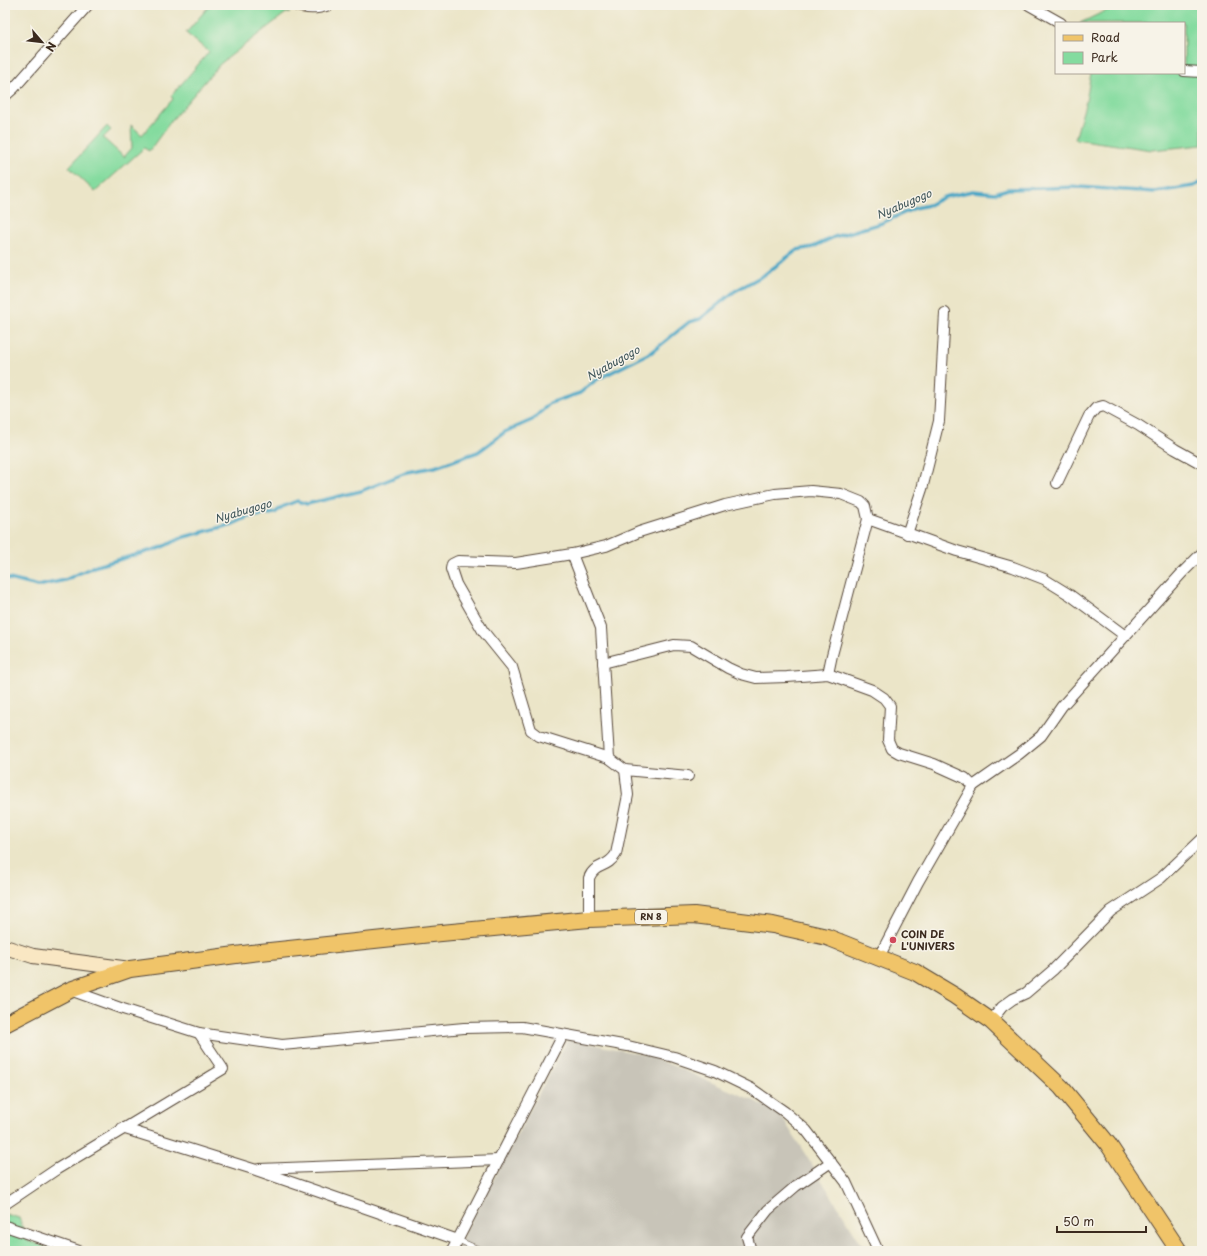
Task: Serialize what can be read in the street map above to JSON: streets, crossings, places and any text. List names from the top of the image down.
{
  "streets": {
    "main road": ["RN 8"]
  },
  "water": ["Nyabugogo"],
  "places": ["COIN DE L'UNIVERS"],
  "legend": ["Road", "Park"],
  "scale_bar": "50 m",
  "north": "bottom right"
}
